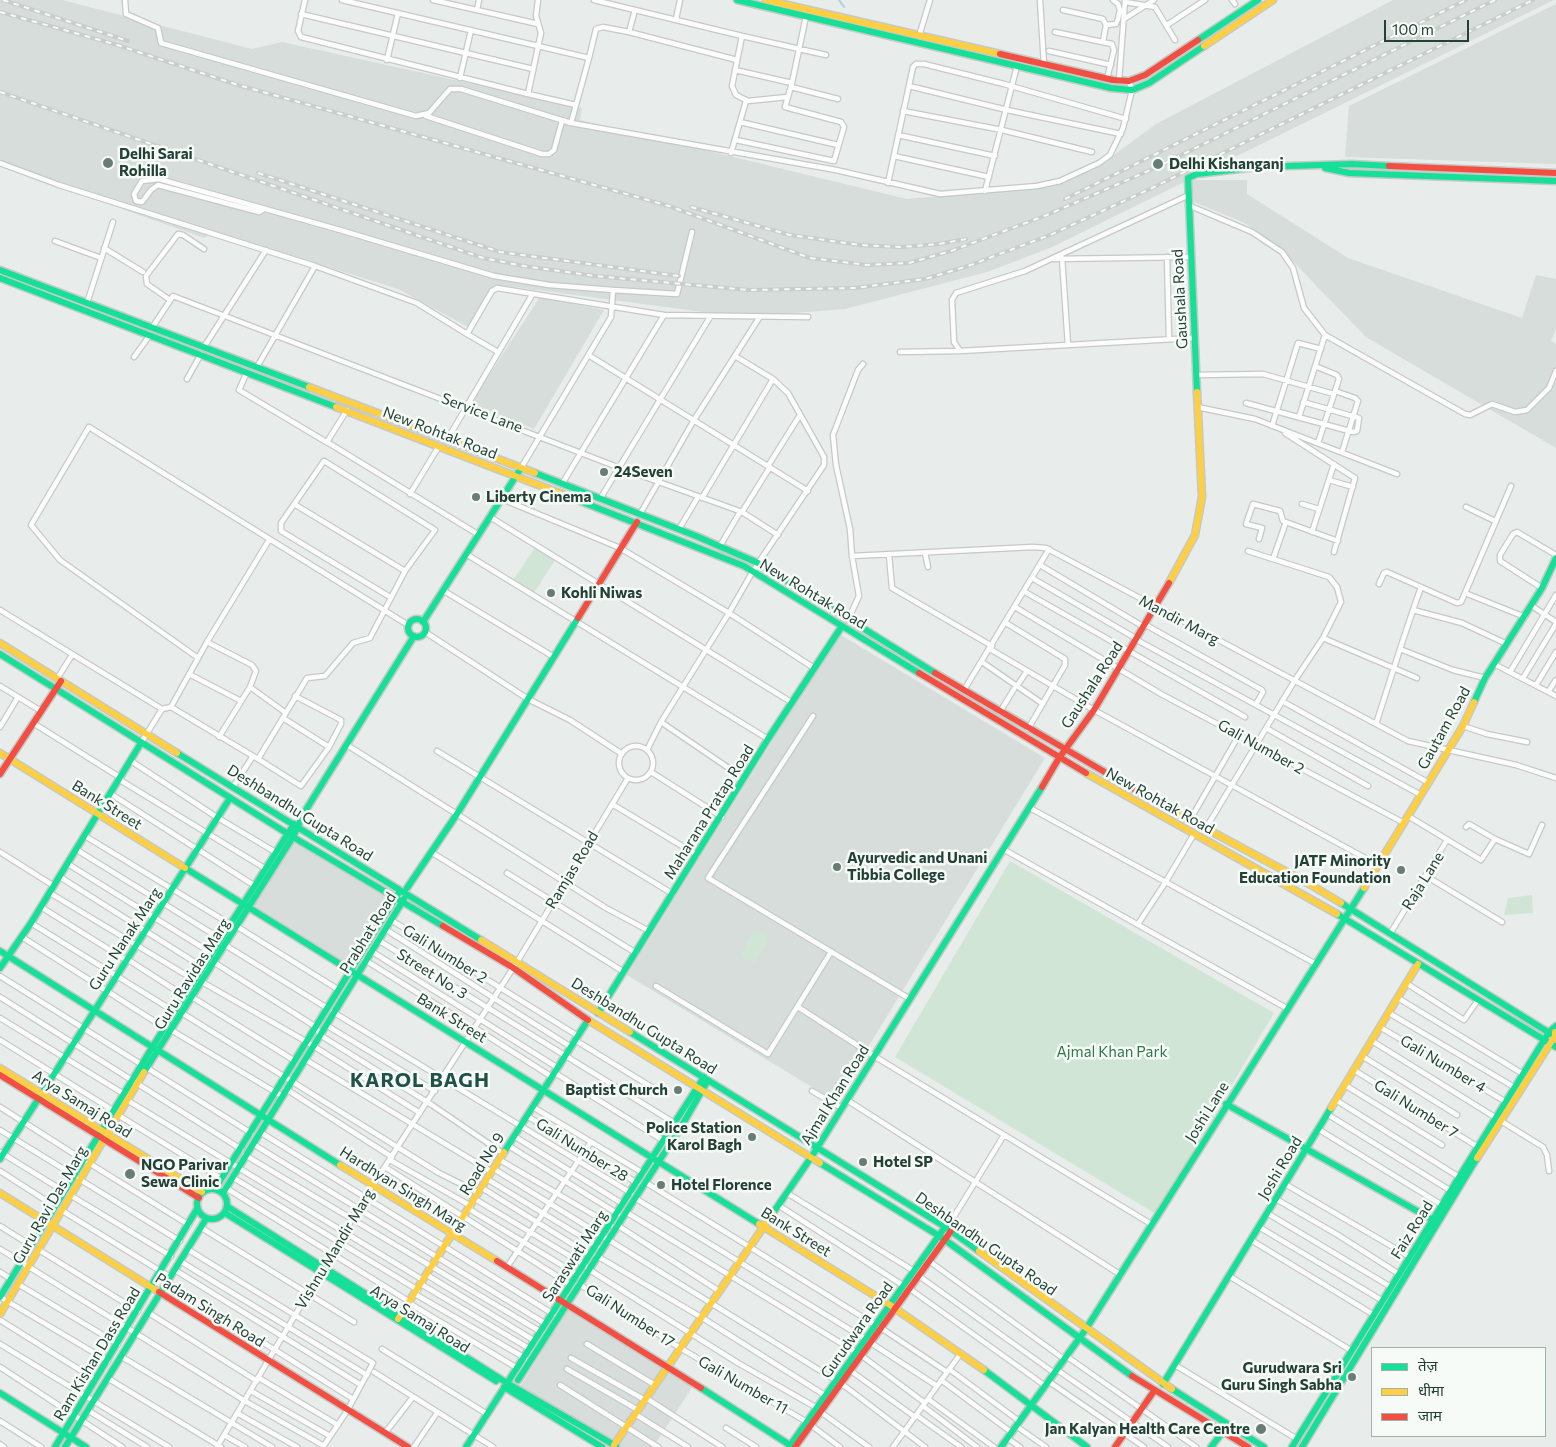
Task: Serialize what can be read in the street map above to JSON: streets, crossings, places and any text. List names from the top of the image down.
{
  "streets": {
    "street": [
      "Gaushala Road",
      "Service Lane",
      "New Rohtak Road",
      "Mandir Marg",
      "Gautam Road",
      "Gali Number 2",
      "Bank Street",
      "Maharana Pratap Road",
      "Deshbandhu Gupta Road",
      "Ramjas Road",
      "Raja Lane",
      "Prabhat Road",
      "Guru Nanak Marg",
      "Guru Ravidas Marg",
      "Street No. 3",
      "Gali Number 4",
      "Ajmal Khan Road",
      "Arya Samaj Road",
      "Gali Number 7",
      "Joshi Lane",
      "Gali Number 28",
      "Road No 9",
      "Joshi Road",
      "Hardhyan Singh Marg",
      "Guru Ravi Das Marg",
      "Faiz Road",
      "Vishnu Mandir Marg",
      "Saraswati Marg",
      "Padam Singh Road",
      "Gali Number 17",
      "Gurudwara Road",
      "Ram Kishan Dass Road",
      "Gali Number 11"
    ]
  },
  "crossings": [
    ["Gaushala Road", "New Rohtak Road"],
    ["Gaushala Road", "Mandir Marg"],
    ["Gaushala Road", "Gali Number 2"],
    ["Gaushala Road", "Ajmal Khan Road"],
    ["New Rohtak Road", "Gautam Road"],
    ["New Rohtak Road", "Maharana Pratap Road"],
    ["New Rohtak Road", "Raja Lane"],
    ["New Rohtak Road", "Ajmal Khan Road"],
    ["New Rohtak Road", "Joshi Lane"],
    ["New Rohtak Road", "Joshi Road"],
    ["New Rohtak Road", "Faiz Road"],
    ["Mandir Marg", "Gautam Road"],
    ["Gautam Road", "Gali Number 2"],
    ["Gautam Road", "Joshi Lane"],
    ["Gali Number 2", "Prabhat Road"],
    ["Gali Number 2", "Road No 9"],
    ["Gali Number 2", "Vishnu Mandir Marg"],
    ["Bank Street", "Prabhat Road"],
    ["Bank Street", "Guru Nanak Marg"],
    ["Bank Street", "Guru Ravidas Marg"],
    ["Bank Street", "Ajmal Khan Road"],
    ["Bank Street", "Joshi Lane"],
    ["Bank Street", "Road No 9"],
    ["Bank Street", "Vishnu Mandir Marg"],
    ["Bank Street", "Saraswati Marg"],
    ["Bank Street", "Gurudwara Road"],
    ["Maharana Pratap Road", "Deshbandhu Gupta Road"],
    ["Deshbandhu Gupta Road", "Ramjas Road"],
    ["Deshbandhu Gupta Road", "Prabhat Road"],
    ["Deshbandhu Gupta Road", "Guru Nanak Marg"],
    ["Deshbandhu Gupta Road", "Guru Ravidas Marg"],
    ["Deshbandhu Gupta Road", "Ajmal Khan Road"],
    ["Deshbandhu Gupta Road", "Joshi Lane"],
    ["Deshbandhu Gupta Road", "Road No 9"],
    ["Deshbandhu Gupta Road", "Joshi Road"],
    ["Deshbandhu Gupta Road", "Vishnu Mandir Marg"],
    ["Deshbandhu Gupta Road", "Saraswati Marg"],
    ["Deshbandhu Gupta Road", "Gurudwara Road"],
    ["Ramjas Road", "Vishnu Mandir Marg"],
    ["Prabhat Road", "Street No. 3"],
    ["Prabhat Road", "Hardhyan Singh Marg"],
    ["Guru Nanak Marg", "Arya Samaj Road"],
    ["Guru Nanak Marg", "Hardhyan Singh Marg"],
    ["Guru Ravidas Marg", "Arya Samaj Road"],
    ["Guru Ravidas Marg", "Hardhyan Singh Marg"],
    ["Guru Ravidas Marg", "Guru Ravi Das Marg"],
    ["Street No. 3", "Road No 9"],
    ["Street No. 3", "Vishnu Mandir Marg"],
    ["Street No. 3", "Saraswati Marg"],
    ["Gali Number 4", "Joshi Road"],
    ["Gali Number 4", "Faiz Road"],
    ["Ajmal Khan Road", "Hardhyan Singh Marg"],
    ["Ajmal Khan Road", "Gali Number 17"],
    ["Ajmal Khan Road", "Gali Number 11"],
    ["Arya Samaj Road", "Road No 9"],
    ["Arya Samaj Road", "Guru Ravi Das Marg"],
    ["Arya Samaj Road", "Vishnu Mandir Marg"],
    ["Arya Samaj Road", "Saraswati Marg"],
    ["Arya Samaj Road", "Ram Kishan Dass Road"],
    ["Gali Number 7", "Joshi Road"],
    ["Gali Number 7", "Faiz Road"],
    ["Gali Number 28", "Road No 9"],
    ["Gali Number 28", "Saraswati Marg"],
    ["Road No 9", "Hardhyan Singh Marg"],
    ["Hardhyan Singh Marg", "Vishnu Mandir Marg"],
    ["Hardhyan Singh Marg", "Saraswati Marg"],
    ["Hardhyan Singh Marg", "Gurudwara Road"],
    ["Guru Ravi Das Marg", "Padam Singh Road"],
    ["Vishnu Mandir Marg", "Padam Singh Road"],
    ["Saraswati Marg", "Gali Number 17"],
    ["Padam Singh Road", "Ram Kishan Dass Road"],
    ["Gali Number 17", "Gali Number 11"],
    ["Gurudwara Road", "Gali Number 11"]
  ],
  "districts": ["KAROL BAGH"],
  "parks": ["Ajmal Khan Park"],
  "places": [
    "Delhi Sarai Rohilla",
    "Delhi Kishanganj",
    "24Seven",
    "Liberty Cinema",
    "Kohli Niwas",
    "Ayurvedic and Unani Tibbia College",
    "JATF Minority Education Foundation",
    "Baptist Church",
    "Police Station Karol Bagh",
    "Hotel SP",
    "NGO Parivar Sewa Clinic",
    "Hotel Florence",
    "Gurudwara Sri Guru Singh Sabha",
    "Jan Kalyan Health Care Centre"
  ],
  "legend": ["तेज़", "धीमा", "जाम"],
  "scale_bar": "100 m"
}
